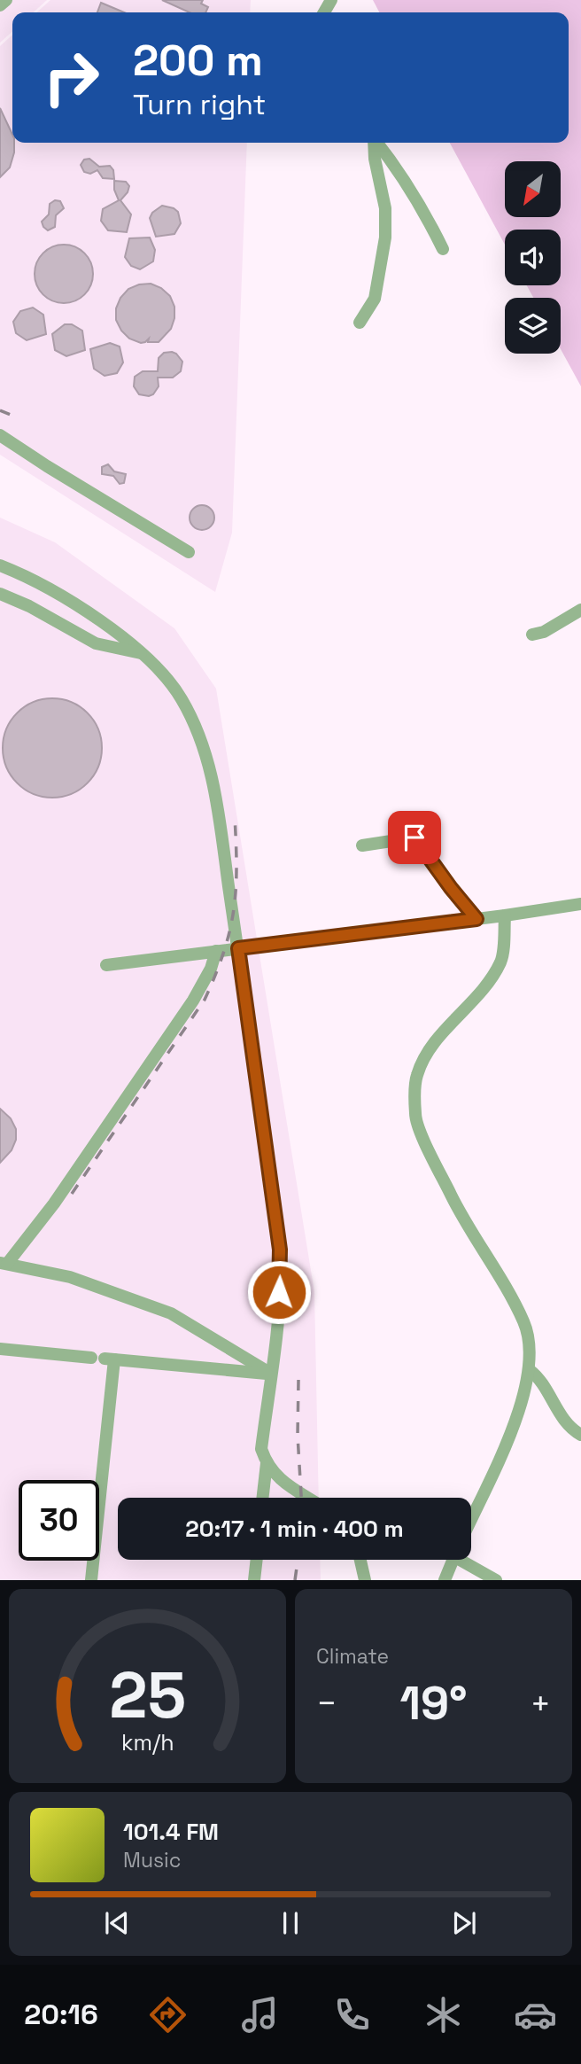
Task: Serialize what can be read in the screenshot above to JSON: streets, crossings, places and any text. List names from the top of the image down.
{
  "north": "bottom left",
  "page": {
    "turn": ["200 m", "Turn right"],
    "limit": "30",
    "trip": "20:17 · 1 min · 400 m",
    "tile": "Climate",
    "heat": ["−", "19°", "+"],
    "song": ["101.4 FM", "Music"],
    "tabs": "20:16",
    "gauge": ["25", "km/h"]
  }
}
